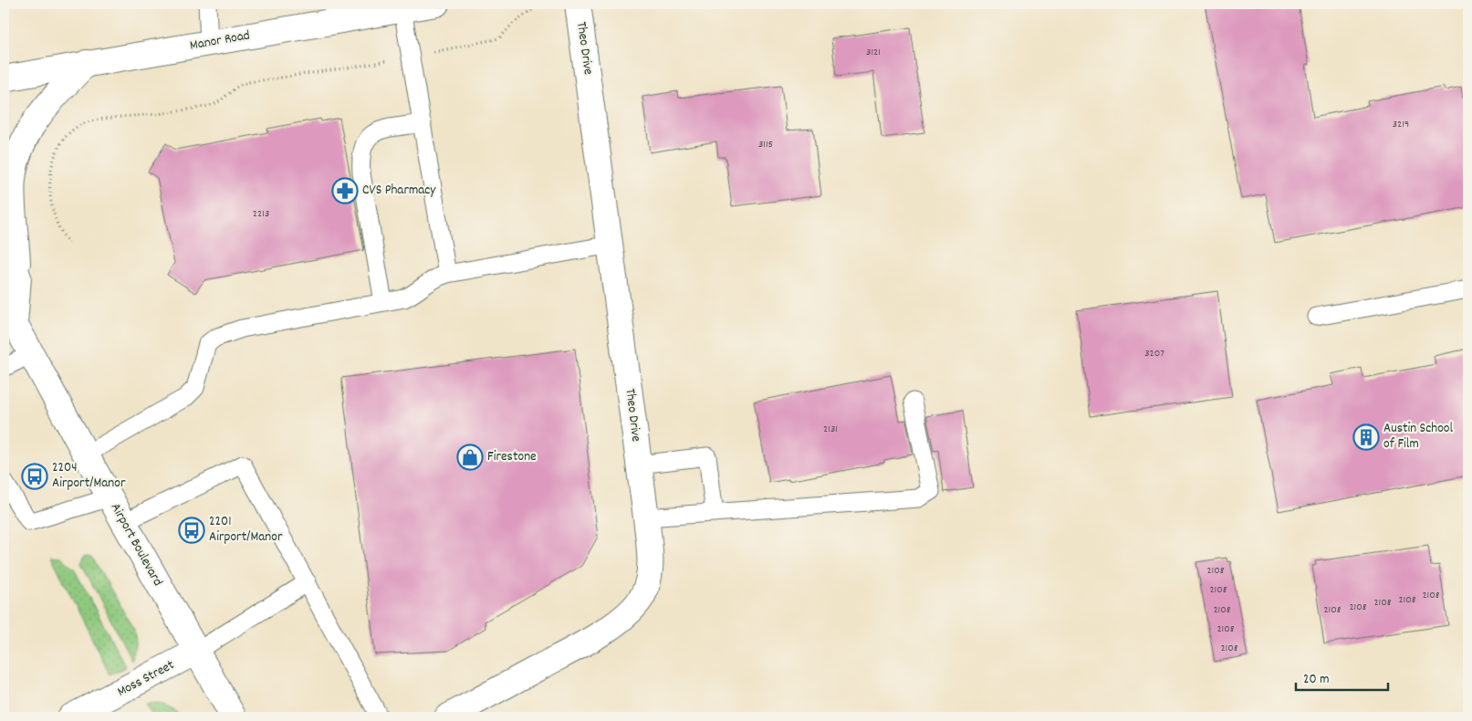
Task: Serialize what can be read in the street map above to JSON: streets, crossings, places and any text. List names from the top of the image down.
{
  "streets": {
    "main road": [
      "Manor Road",
      "Theo Drive",
      "Airport Boulevard",
      "Moss Street"
    ]
  },
  "crossings": [
    ["Airport Boulevard", "Moss Street"]
  ],
  "places": {
    "pharmacy": ["CVS Pharmacy"],
    "building": ["Austin School of Film"],
    "shop": ["Firestone"],
    "bus stop": ["2204 Airport/Manor", "2201 Airport/Manor"]
  },
  "house_numbers": [
    "3121",
    "3219",
    "3115",
    "2213",
    "3207",
    "2131",
    "2108",
    "2108",
    "2108",
    "2108",
    "2108",
    "2108",
    "2108",
    "2108",
    "2108",
    "2108"
  ],
  "scale_bar": "20 m"
}
